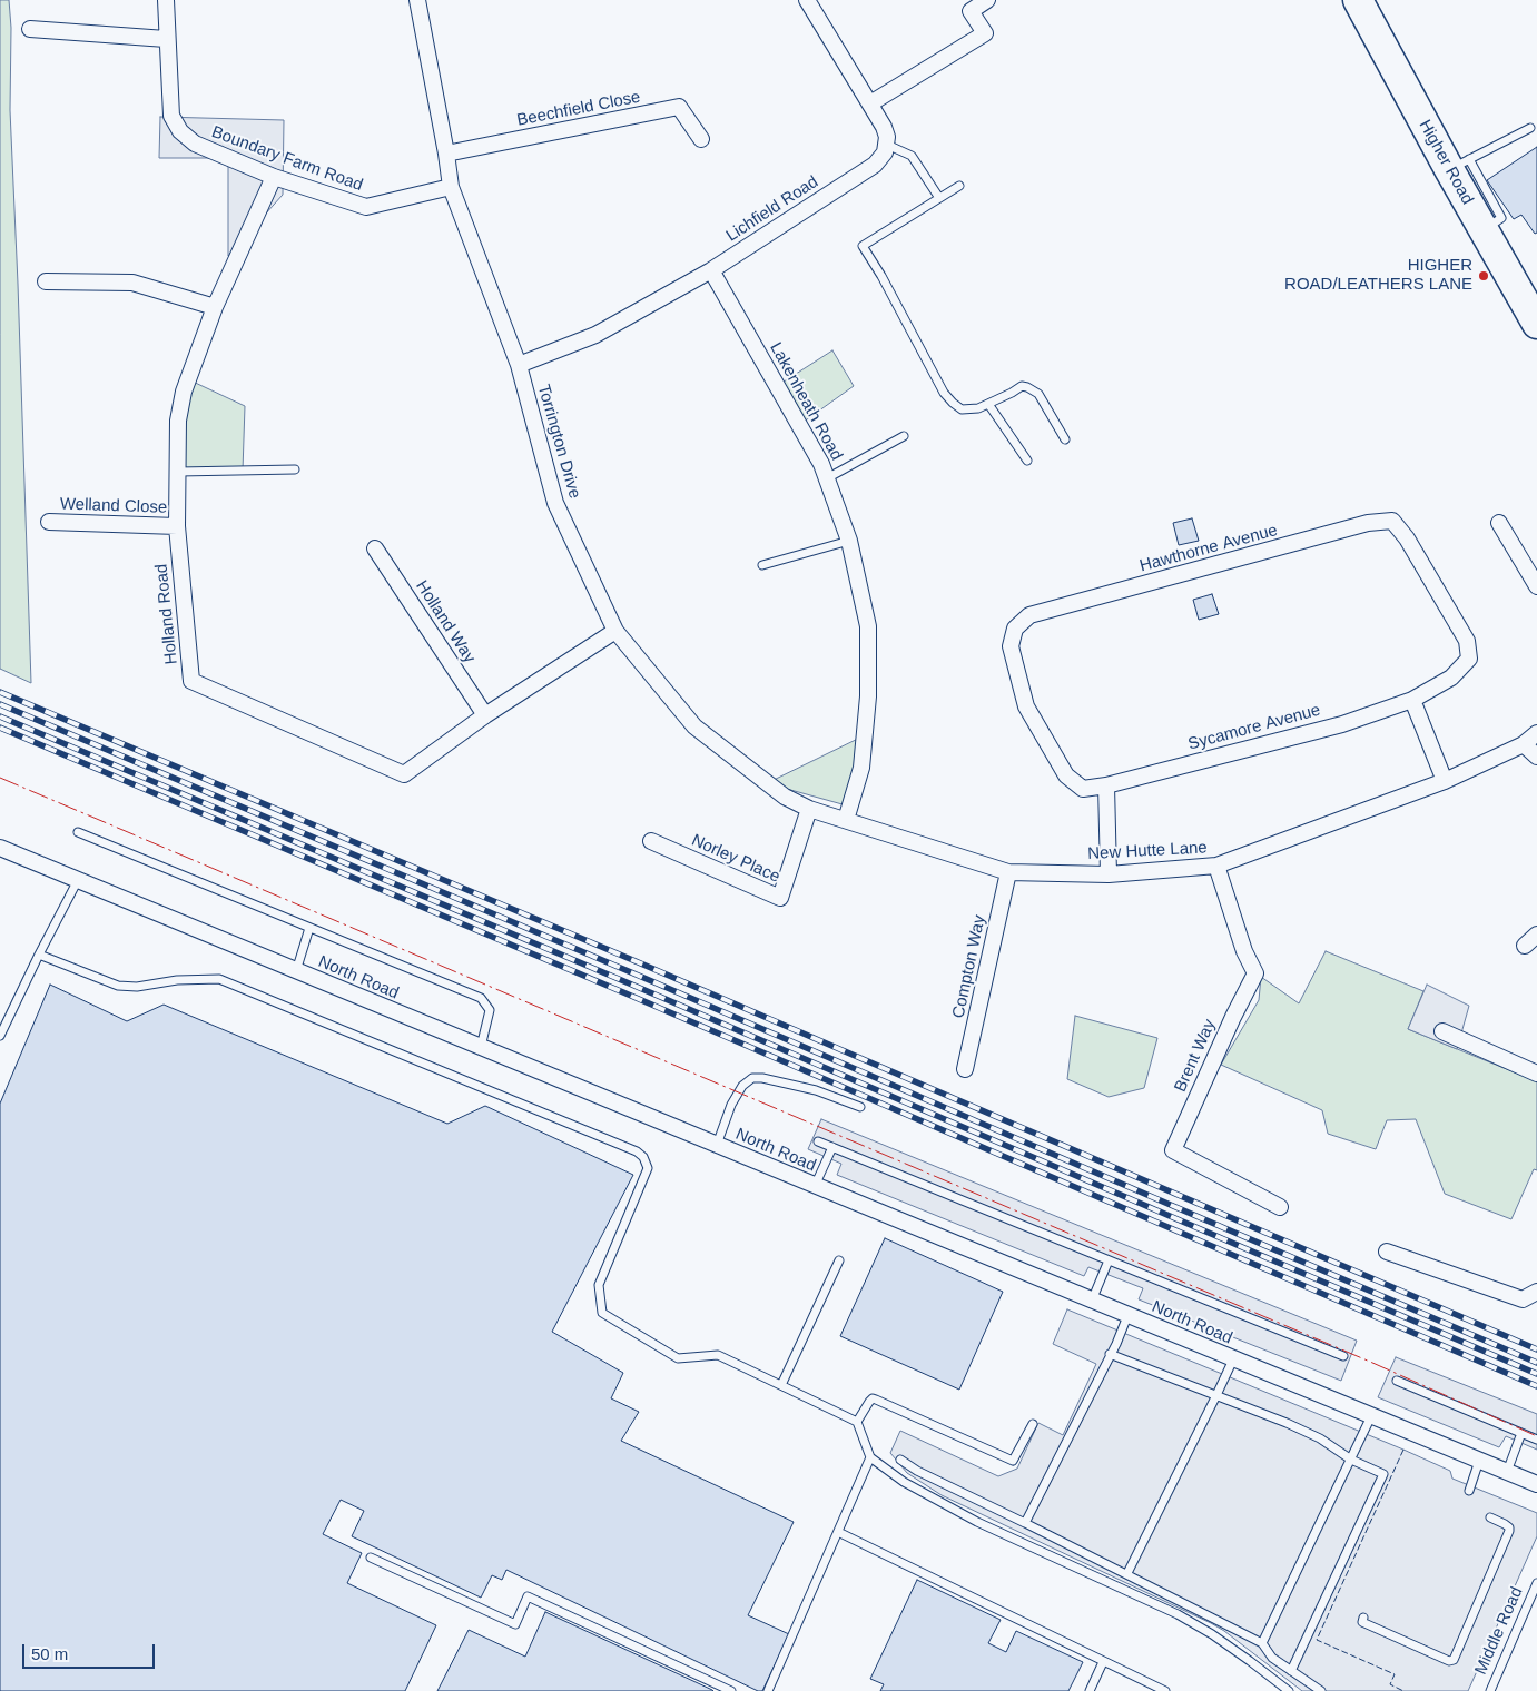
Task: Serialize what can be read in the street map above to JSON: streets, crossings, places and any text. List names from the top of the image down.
{
  "streets": {
    "highway": ["Higher Road"],
    "street": [
      "Beechfield Close",
      "Boundary Farm Road",
      "Lichfield Road",
      "Lakenheath Road",
      "Torrington Drive",
      "Welland Close",
      "Hawthorne Avenue",
      "Holland Road",
      "Holland Way",
      "Sycamore Avenue",
      "New Hutte Lane",
      "Norley Place",
      "Compton Way",
      "North Road",
      "Brent Way"
    ],
    "lane": ["Middle Road"]
  },
  "crossings": [
    ["Beechfield Close", "Torrington Drive"],
    ["Boundary Farm Road", "Torrington Drive"],
    ["Boundary Farm Road", "Holland Road"],
    ["Lichfield Road", "Lakenheath Road"],
    ["Lichfield Road", "Torrington Drive"],
    ["Lakenheath Road", "New Hutte Lane"],
    ["Torrington Drive", "Holland Road"],
    ["Torrington Drive", "New Hutte Lane"],
    ["Torrington Drive", "Norley Place"],
    ["Welland Close", "Holland Road"],
    ["Hawthorne Avenue", "Sycamore Avenue"],
    ["Holland Road", "Holland Way"],
    ["New Hutte Lane", "Norley Place"],
    ["New Hutte Lane", "Compton Way"],
    ["New Hutte Lane", "Brent Way"]
  ],
  "places": ["HIGHER ROAD/LEATHERS LANE"],
  "scale_bar": "50 m"
}
